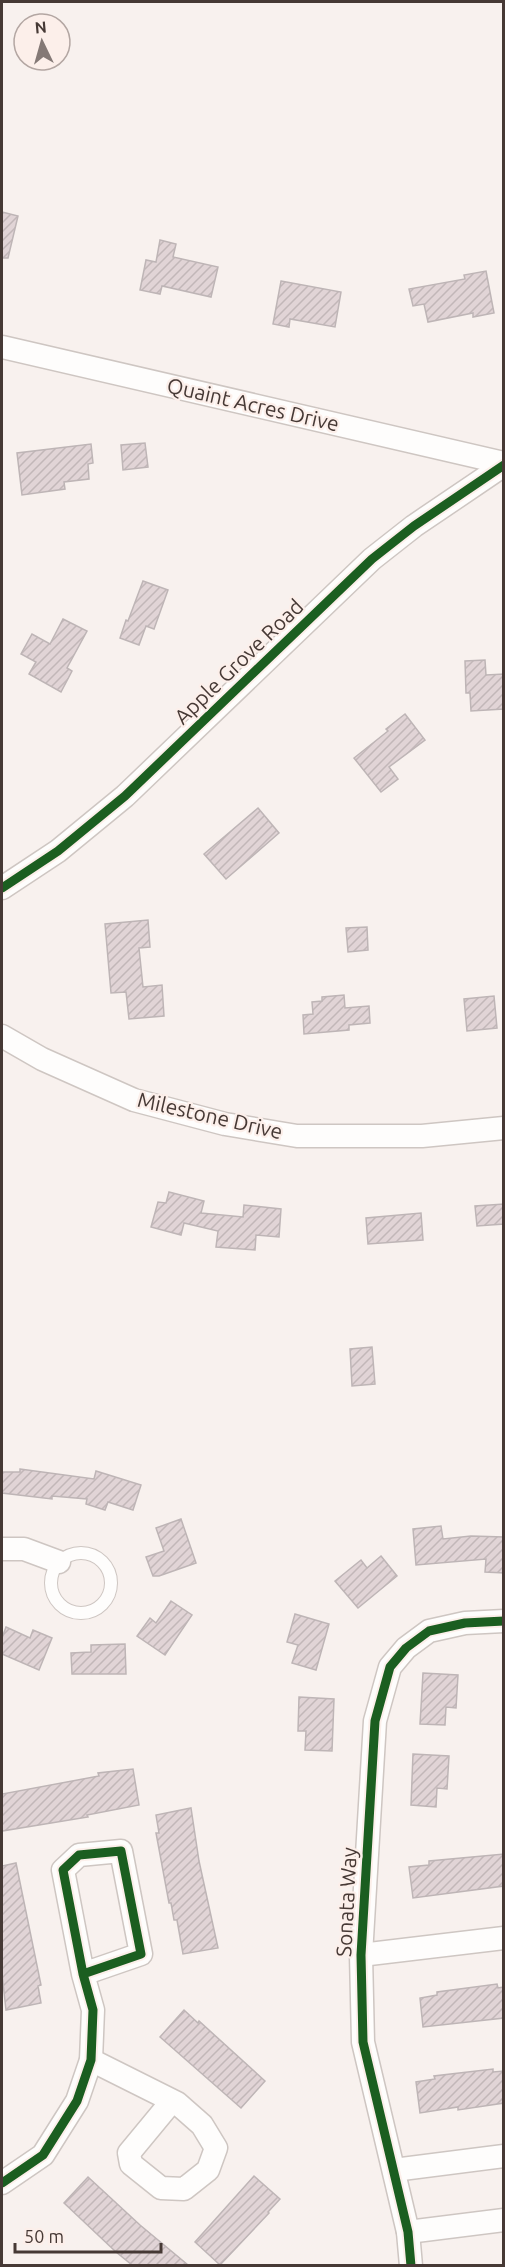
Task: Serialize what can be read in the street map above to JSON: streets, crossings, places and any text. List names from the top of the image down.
{
  "streets": {
    "street": [
      "Quaint Acres Drive",
      "Apple Grove Road",
      "Milestone Drive",
      "Sonata Way"
    ]
  },
  "crossings": [
    ["Quaint Acres Drive", "Apple Grove Road"]
  ],
  "scale_bar": "50 m",
  "north": "top"
}
